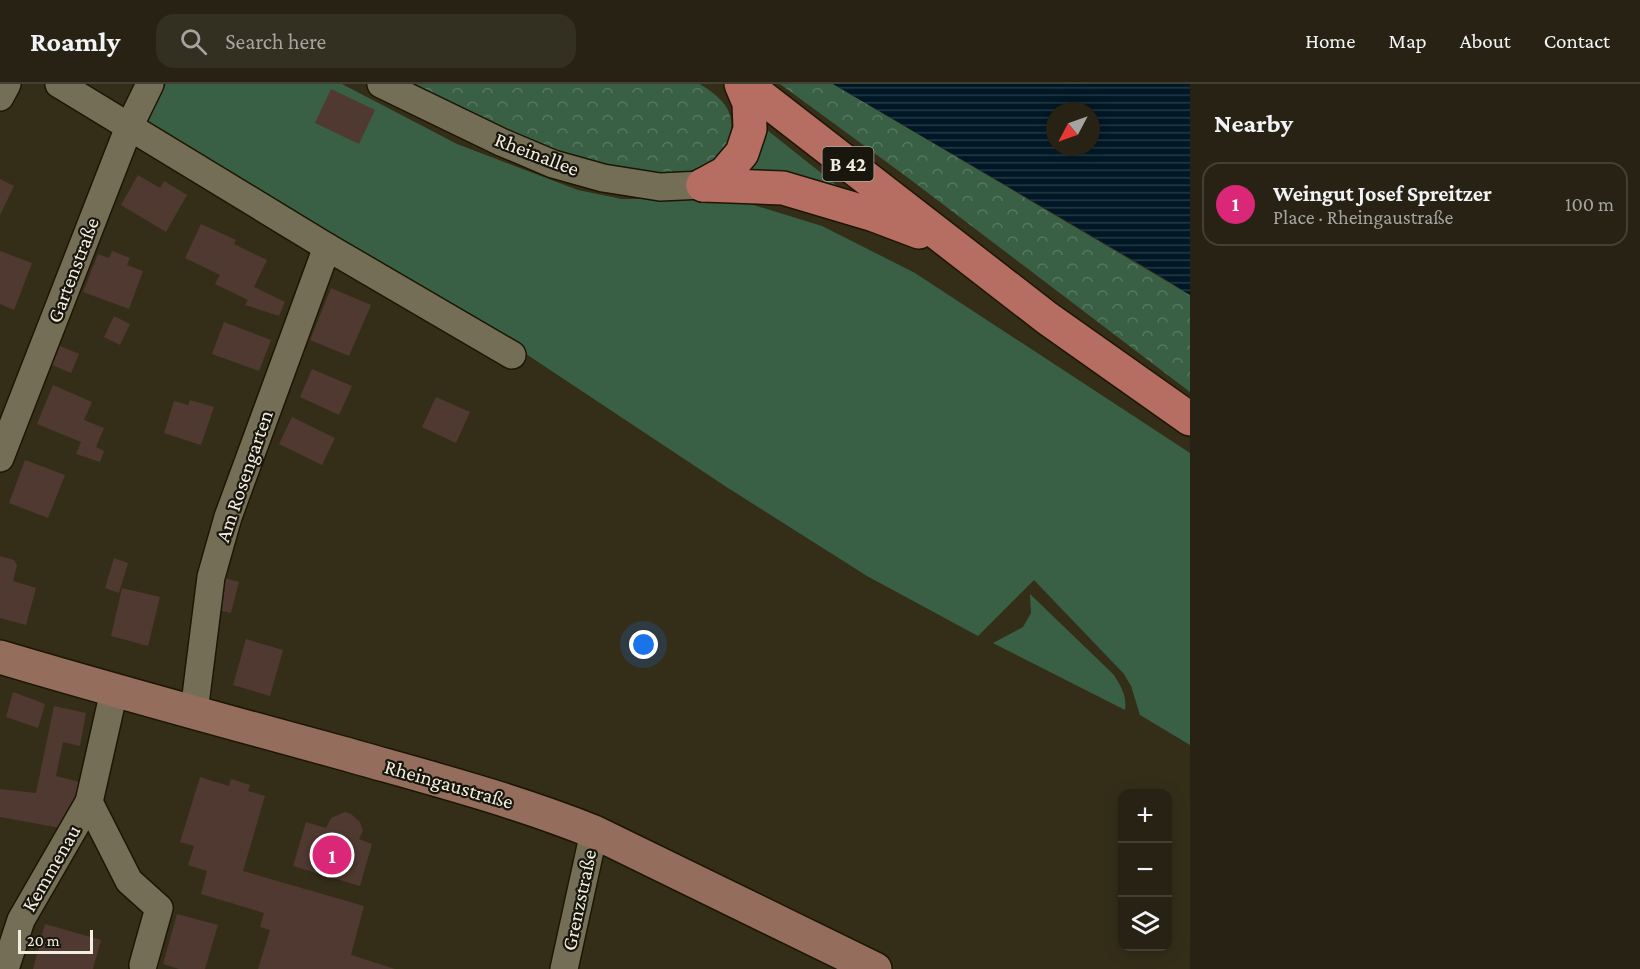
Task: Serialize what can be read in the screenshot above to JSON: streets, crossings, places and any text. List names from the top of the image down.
{
  "streets": {
    "main road": ["B 42", "Rheingaustraße"],
    "street": [
      "Rheinallee",
      "Gartenstraße",
      "Am Rosengarten",
      "Kemmenau",
      "Grenzstraße"
    ]
  },
  "crossings": [
    ["Am Rosengarten", "Rheingaustraße"],
    ["Rheingaustraße", "Kemmenau"],
    ["Rheingaustraße", "Grenzstraße"]
  ],
  "scale_bar": "20 m",
  "north": "bottom left",
  "page": {
    "header": "Roamly",
    "search": "Search here",
    "nav": [
      "Home",
      "Map",
      "About",
      "Contact"
    ],
    "heading": "Nearby",
    "list": [
      {
        "mark": "1",
        "name": "Weingut Josef Spreitzer",
        "note": "Place · Rheingaustraße",
        "value": "100 m"
      }
    ],
    "map_buttons": ["+", "−"],
    "pins": "1",
    "scale": "20 m"
  }
}
